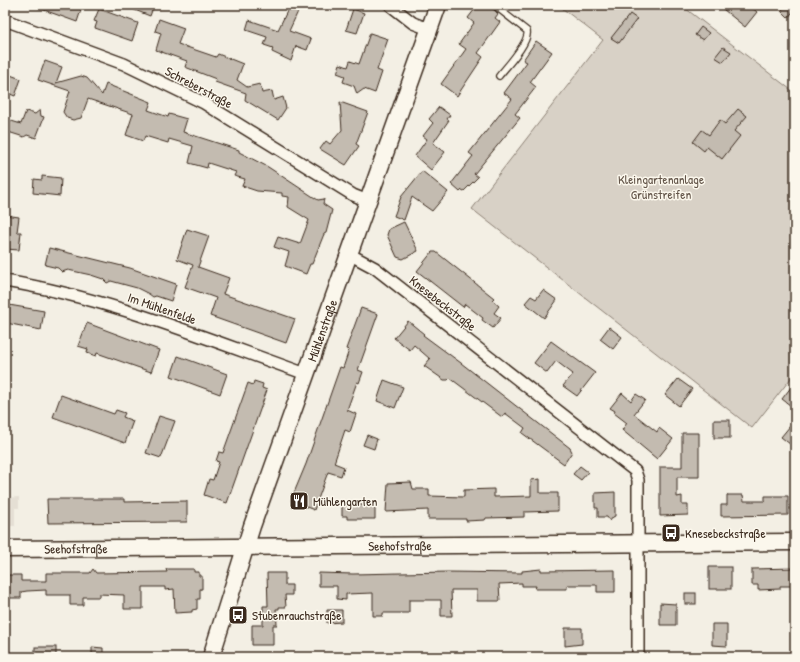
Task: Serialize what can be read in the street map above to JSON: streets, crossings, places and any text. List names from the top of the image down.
{
  "streets": {
    "street": [
      "Schreberstraße",
      "Knesebeckstraße",
      "Im Mühlenfelde",
      "Mühlenstraße",
      "Seehofstraße"
    ]
  },
  "crossings": [
    ["Schreberstraße", "Mühlenstraße"],
    ["Knesebeckstraße", "Mühlenstraße"],
    ["Knesebeckstraße", "Seehofstraße"],
    ["Im Mühlenfelde", "Mühlenstraße"],
    ["Mühlenstraße", "Seehofstraße"]
  ],
  "parks": ["Kleingartenanlage Grünstreifen"],
  "places": {
    "restaurant": ["Mühlengarten"],
    "bus stop": ["Knesebeckstraße", "Stubenrauchstraße"]
  }
}
